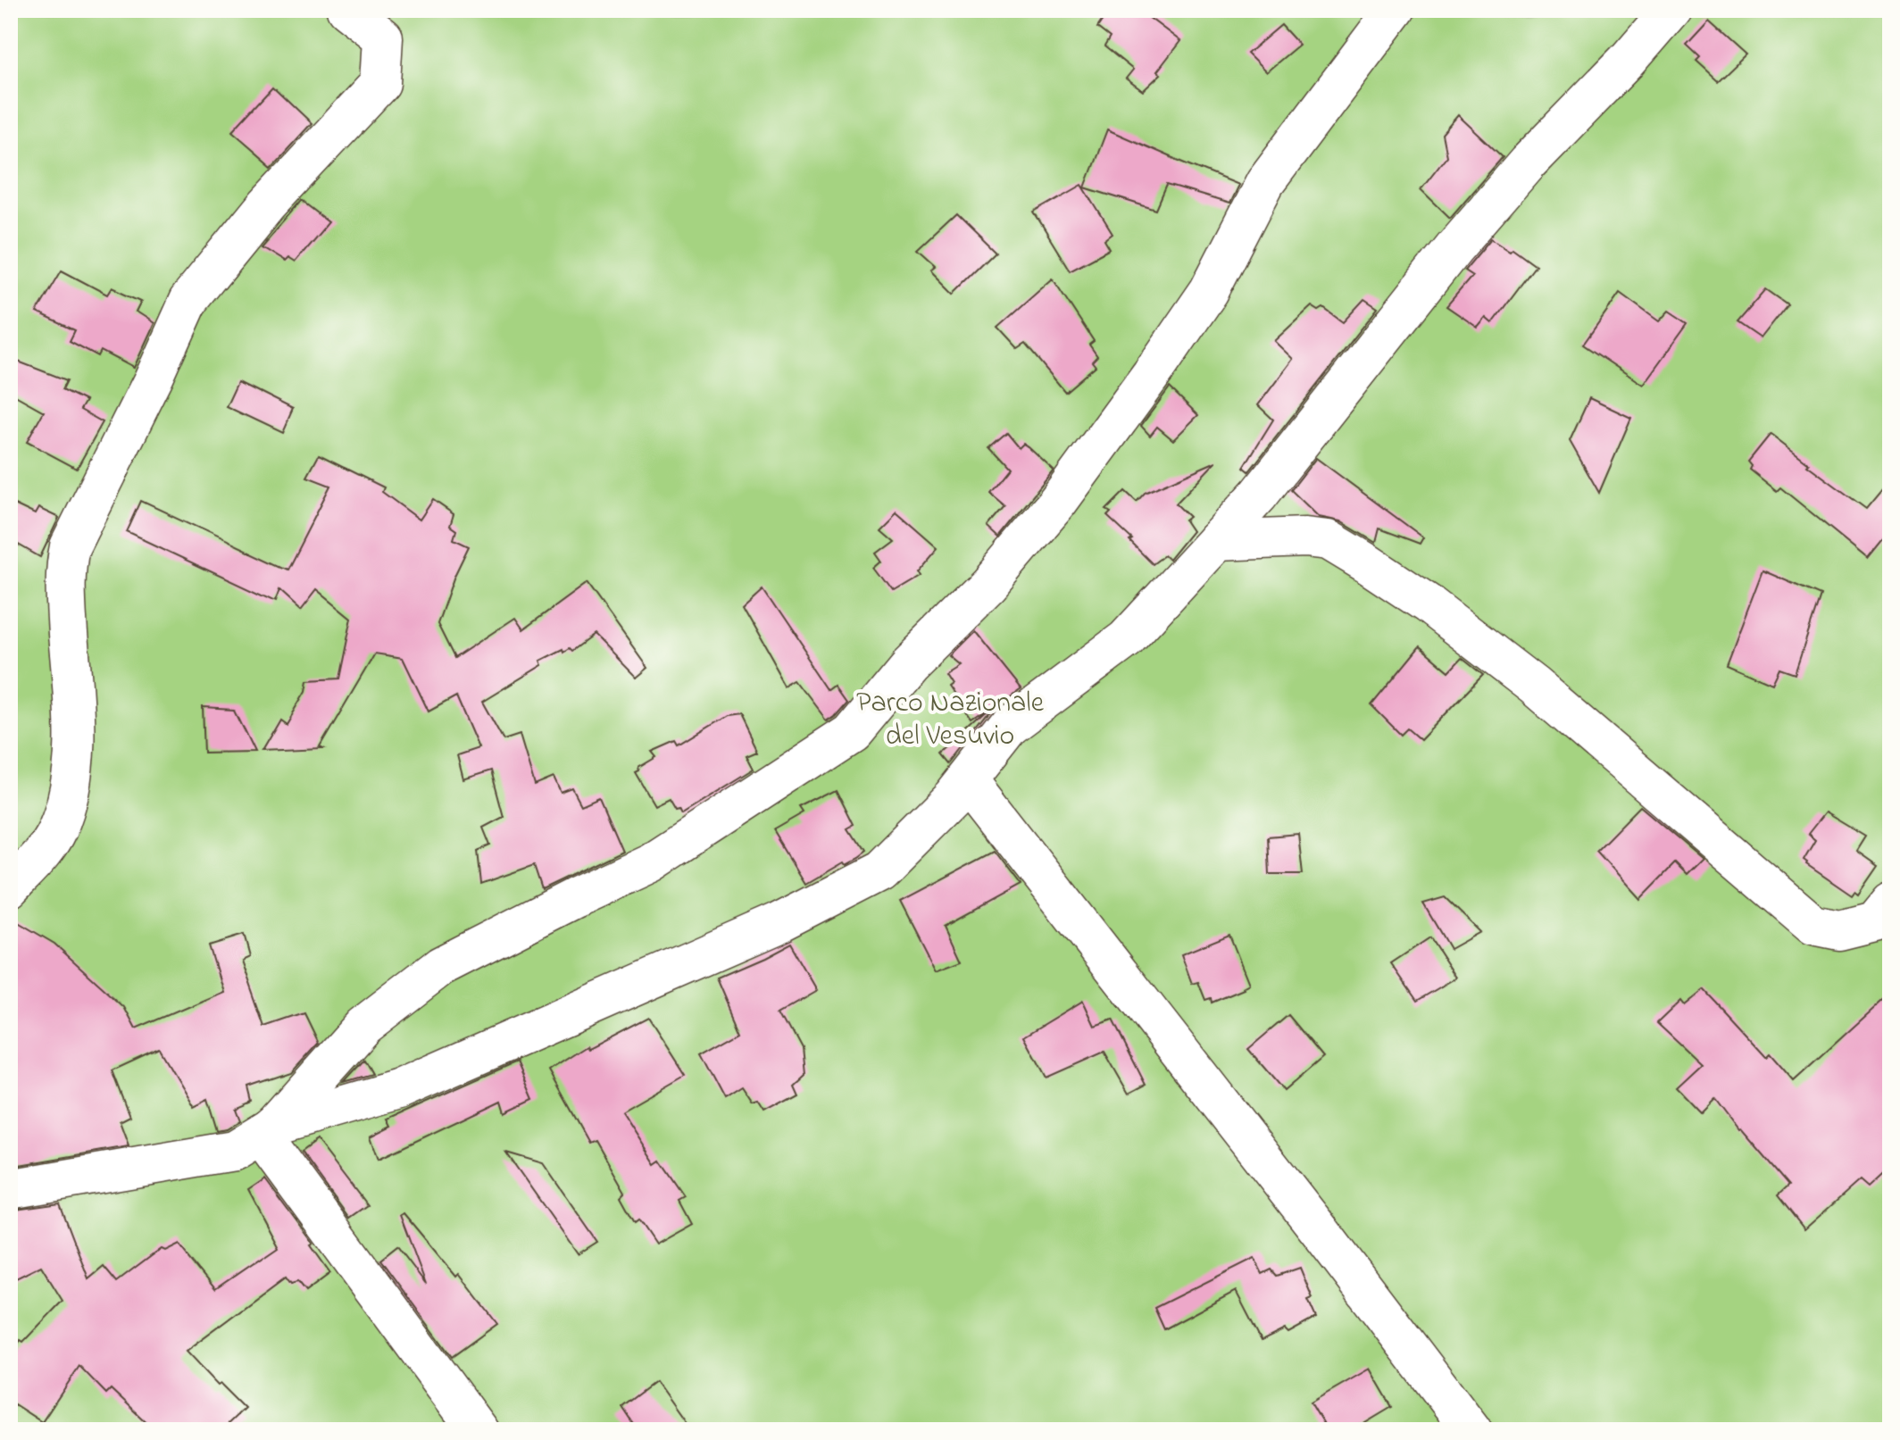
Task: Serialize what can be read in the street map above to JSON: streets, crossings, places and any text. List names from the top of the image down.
{
  "parks": ["Parco Nazionale del Vesuvio"]
}
